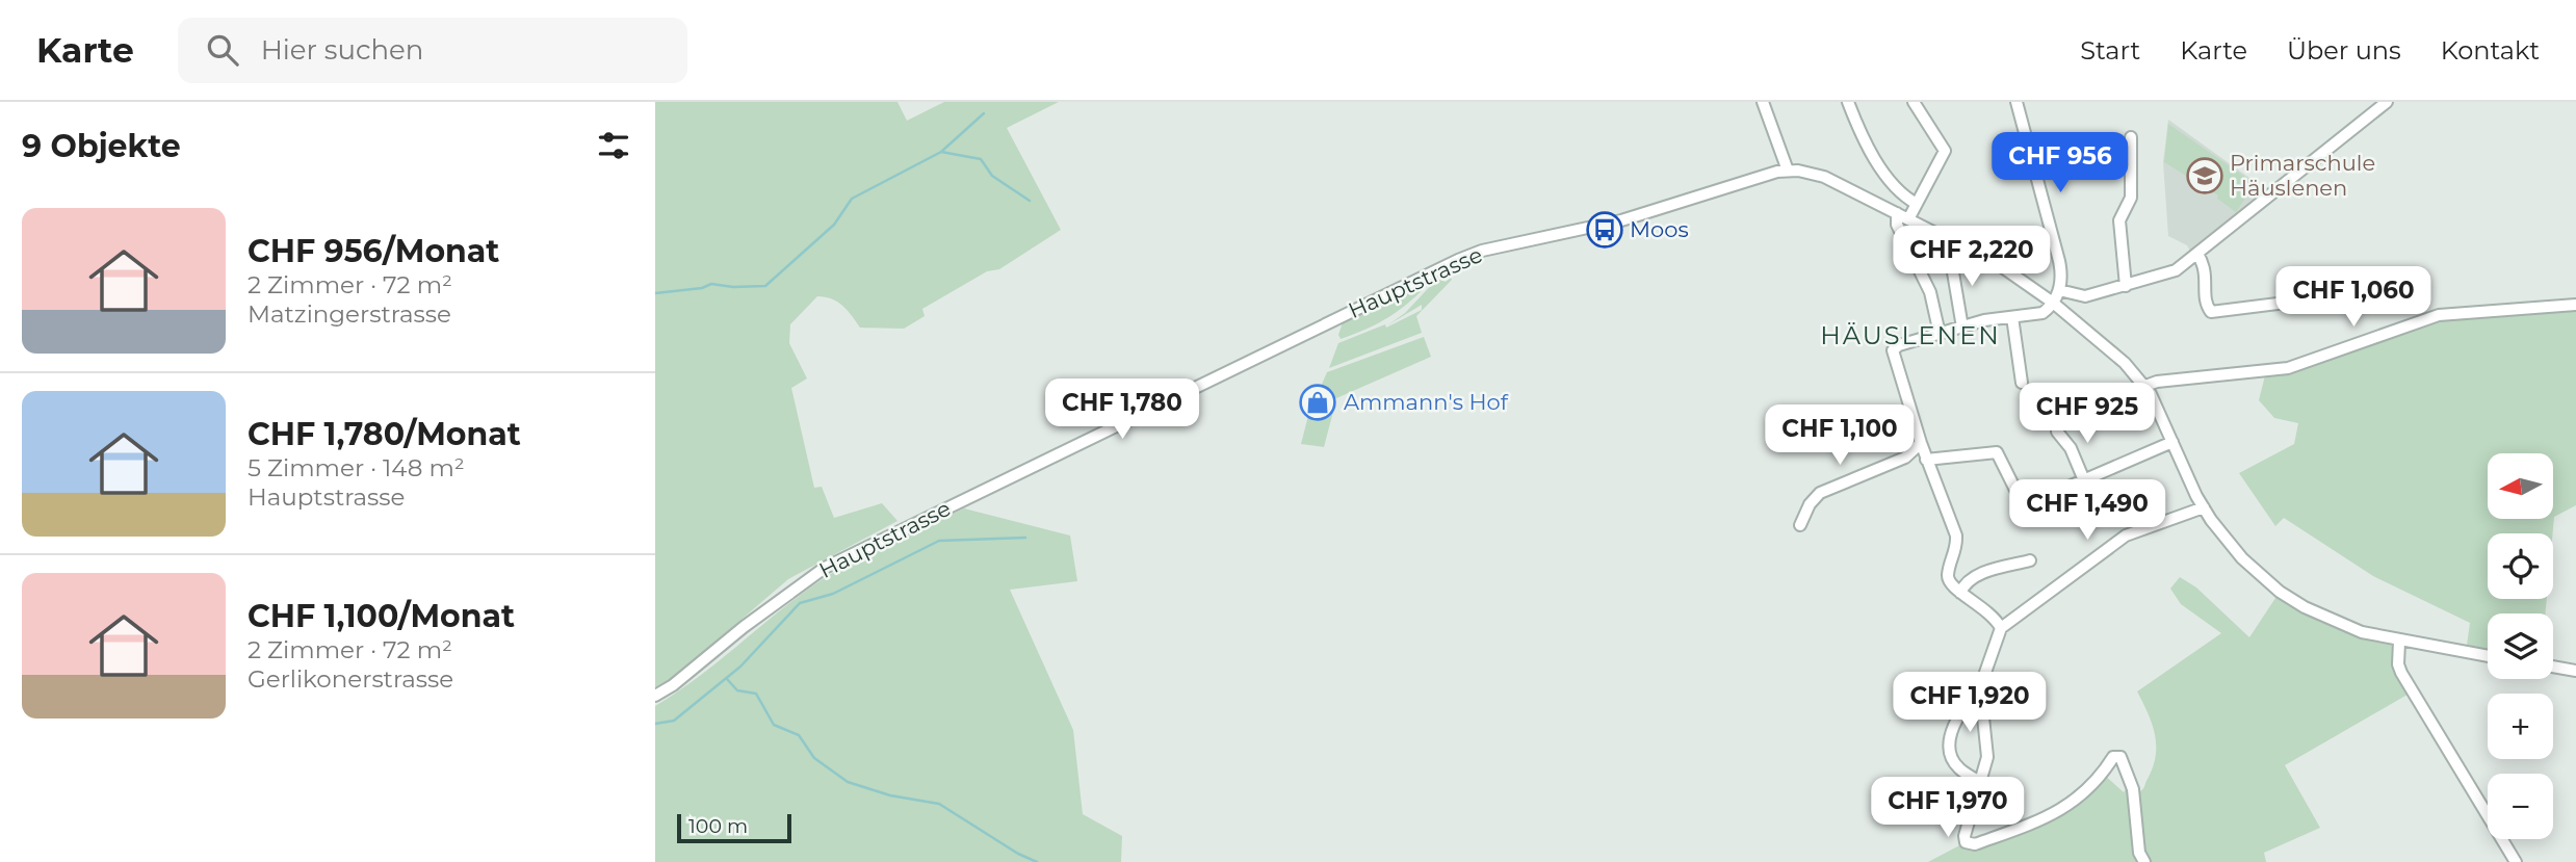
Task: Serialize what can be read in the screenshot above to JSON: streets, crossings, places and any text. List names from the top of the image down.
{
  "streets": {
    "street": ["Hauptstrasse"]
  },
  "districts": ["HÄUSLENEN"],
  "places": {
    "school or university": ["Primarschule Häuslenen"],
    "bus stop": ["Moos"],
    "shop": ["Ammann's Hof"]
  },
  "scale_bar": "100 m",
  "north": "left",
  "page": {
    "header": "Karte",
    "search": "Hier suchen",
    "nav": [
      "Start",
      "Karte",
      "Über uns",
      "Kontakt"
    ],
    "heading": "9 Objekte",
    "price": [
      "CHF 956",
      "CHF 2,220",
      "CHF 1,060",
      "CHF 1,780",
      "CHF 925",
      "CHF 1,100",
      "CHF 1,490",
      "CHF 1,920",
      "CHF 1,970"
    ],
    "list": [
      {
        "name": "CHF 956/Monat",
        "note": "2 Zimmer · 72 m² · Matzingerstrasse"
      },
      {
        "name": "CHF 1,780/Monat",
        "note": "5 Zimmer · 148 m² · Hauptstrasse"
      },
      {
        "name": "CHF 1,100/Monat",
        "note": "2 Zimmer · 72 m² · Gerlikonerstrasse"
      }
    ],
    "map_buttons": ["+", "−"],
    "scale": "100 m"
  }
}
